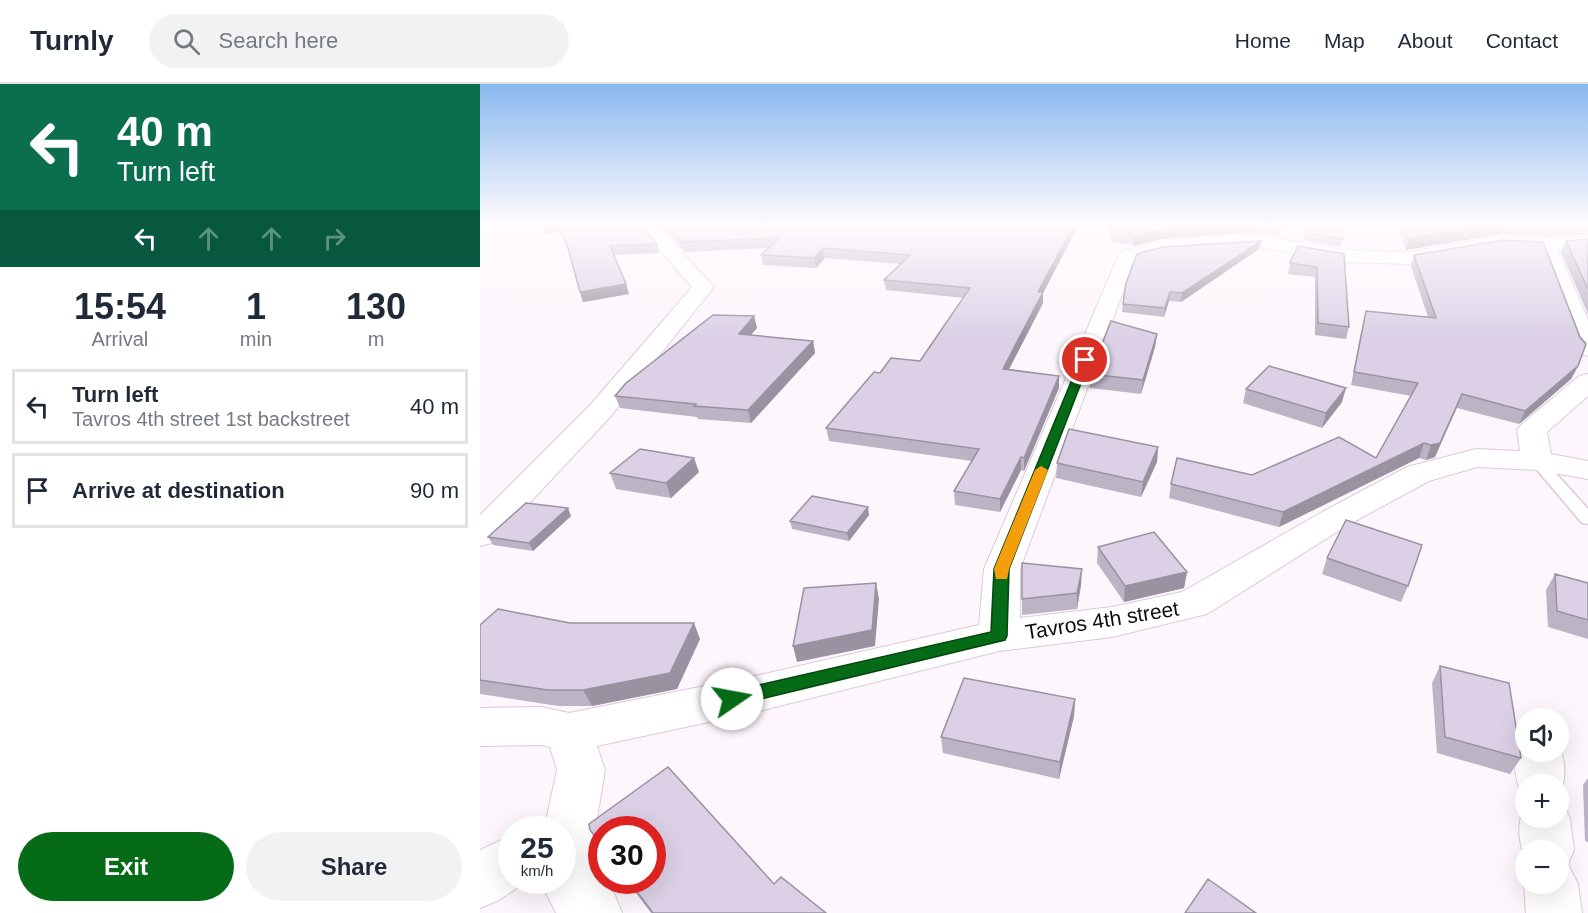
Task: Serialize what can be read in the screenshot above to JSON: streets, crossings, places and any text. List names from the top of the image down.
{
  "streets": {
    "street": ["Tavros 4th street"]
  },
  "page": {
    "header": "Turnly",
    "search": "Search here",
    "nav": [
      "Home",
      "Map",
      "About",
      "Contact"
    ],
    "turn": ["40 m", "Turn left"],
    "eta": [
      "15:54",
      "Arrival",
      "1",
      "min",
      "130",
      "m"
    ],
    "list": [
      {
        "name": "Turn left",
        "note": "Tavros 4th street 1st backstreet",
        "value": "40 m"
      },
      {
        "name": "Arrive at destination",
        "value": "90 m"
      }
    ],
    "map_buttons": ["+", "−"],
    "speed": "25 km/h",
    "limit": "30",
    "buttons": ["Exit", "Share"]
  }
}
